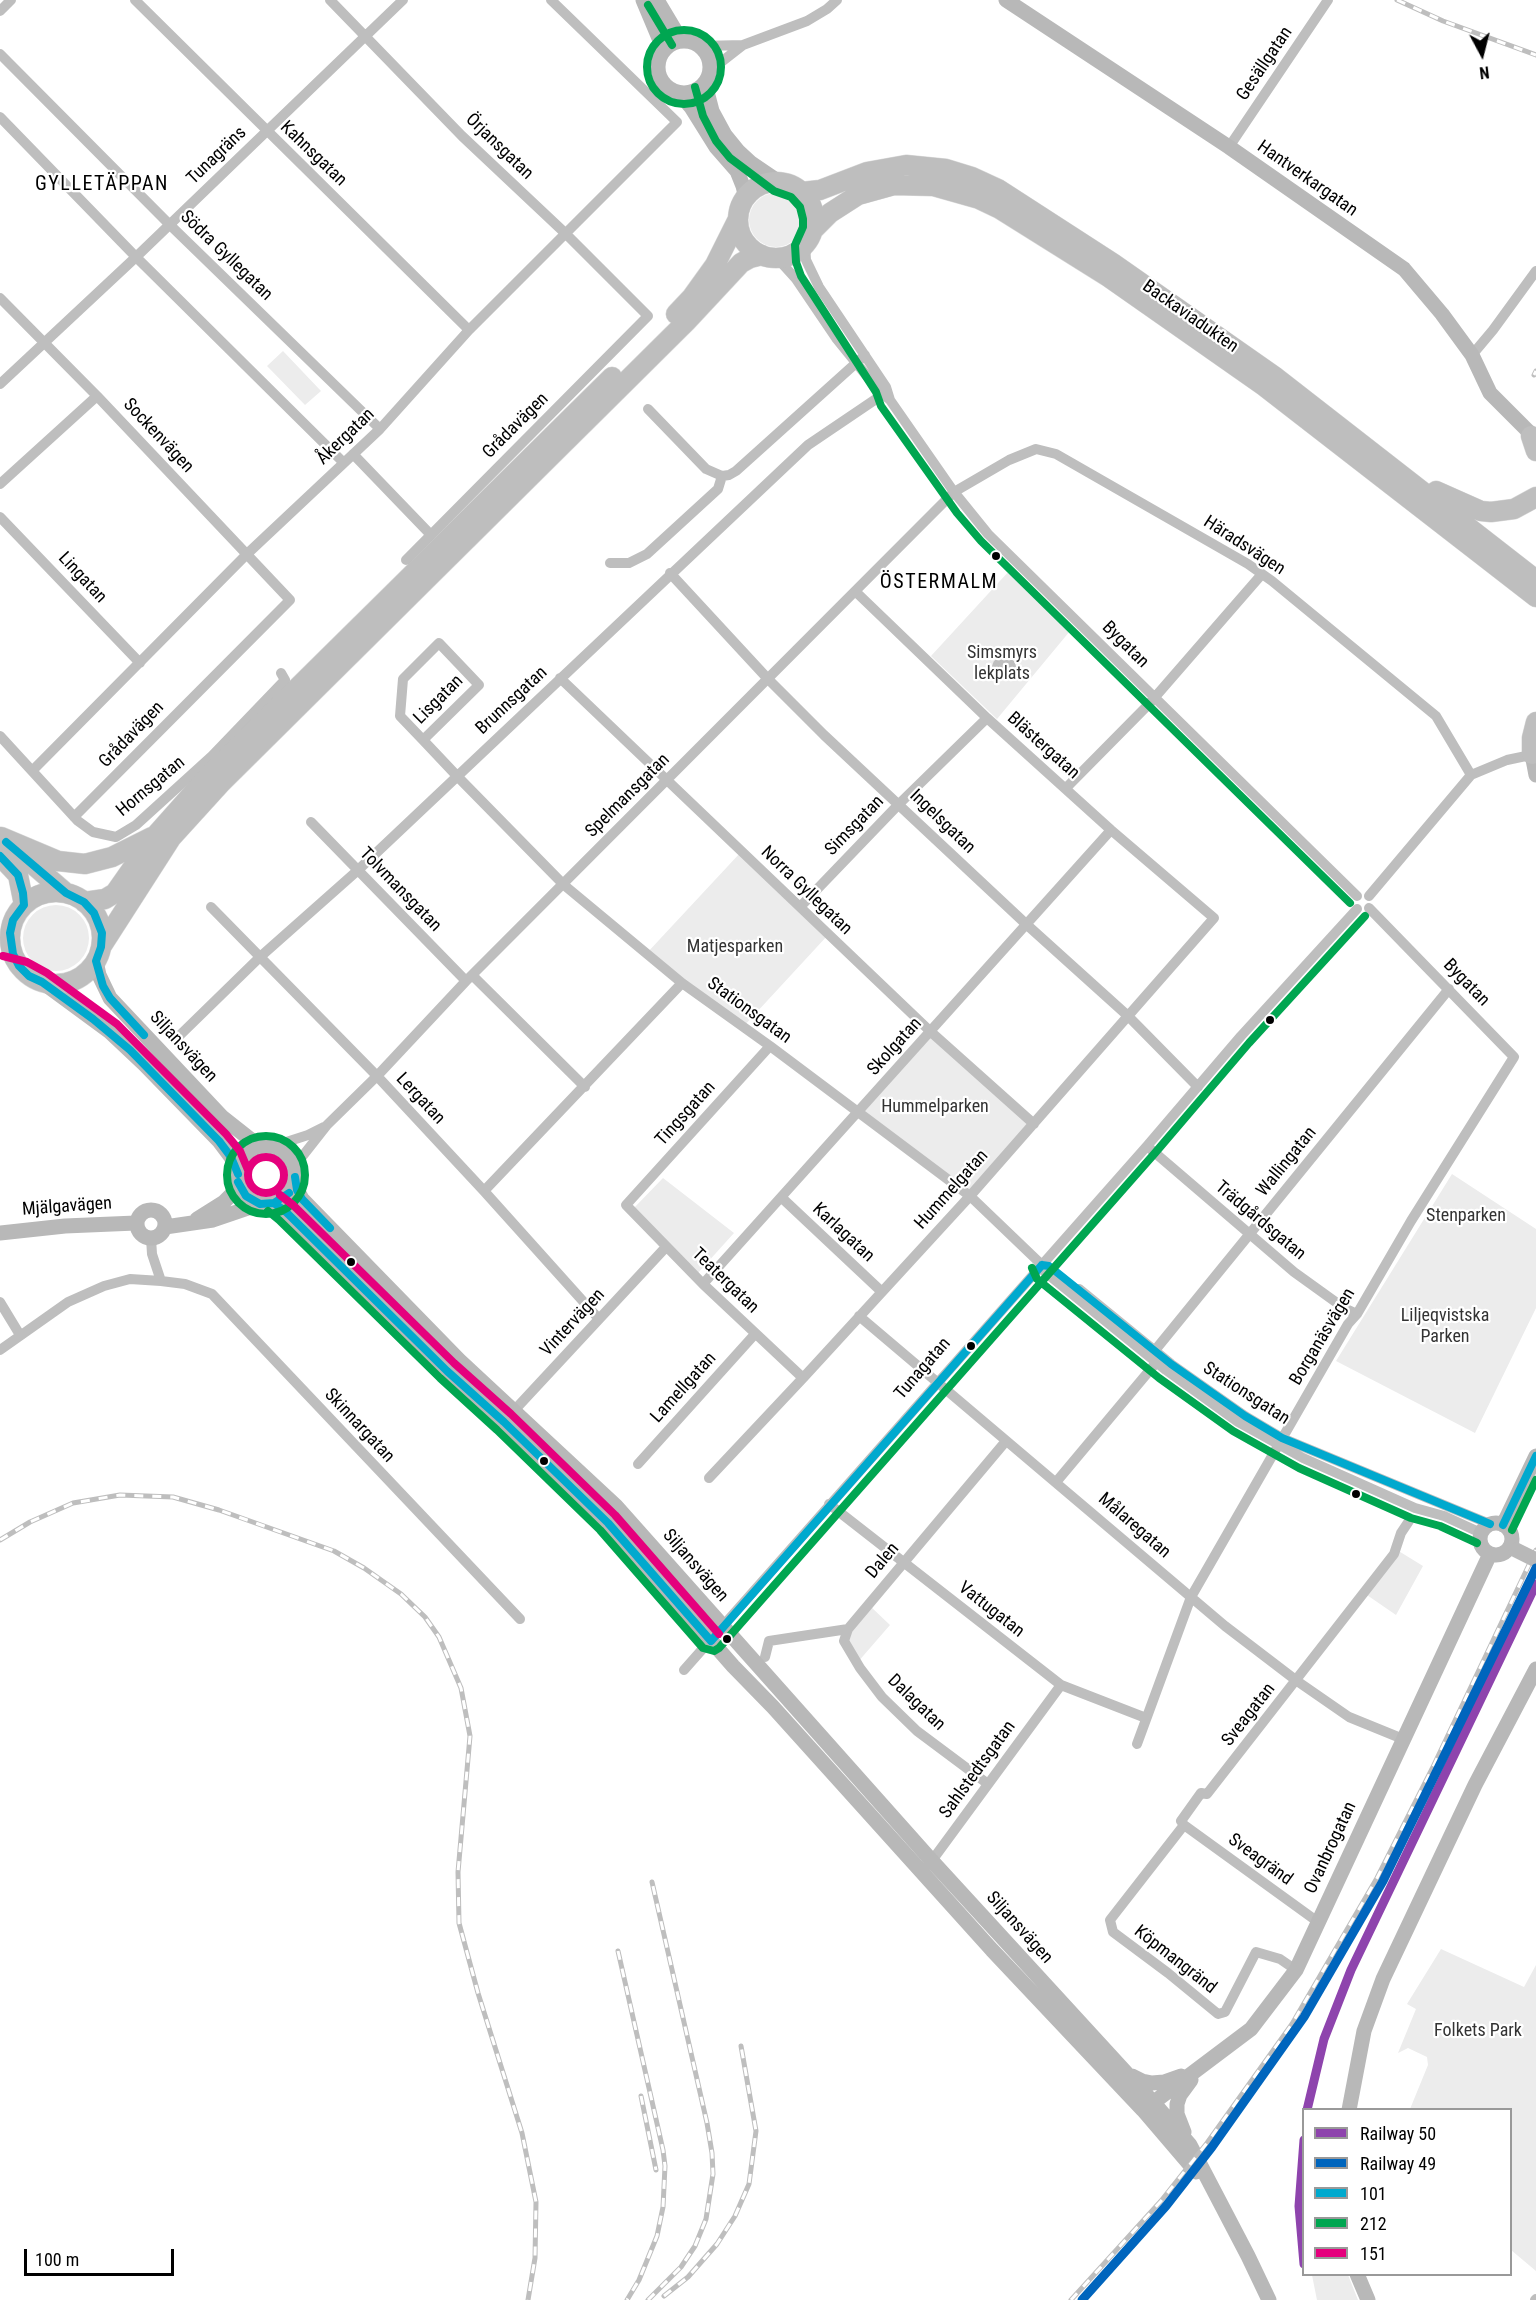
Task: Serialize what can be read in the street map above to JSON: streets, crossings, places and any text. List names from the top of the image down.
{
  "streets": {
    "highway": ["Backaviadukten"],
    "street": [
      "Gesällgatan",
      "Örjansgatan",
      "Kahnsgatan",
      "Tunagräns",
      "Hantverkargatan",
      "Södra Gyllegatan",
      "Grådavägen",
      "Sockenvägen",
      "Åkergatan",
      "Häradsvägen",
      "Lingatan",
      "Bygatan",
      "Lisgatan",
      "Brunnsgatan",
      "Blästergatan",
      "Hornsgatan",
      "Spelmansgatan",
      "Ingelsgatan",
      "Simsgatan",
      "Tolvmansgatan",
      "Norra Gyllegatan",
      "Stationsgatan",
      "Siljansvägen",
      "Skolgatan",
      "Lergatan",
      "Tingsgatan",
      "Wallingatan",
      "Hummelgatan",
      "Mjälgavägen",
      "Trädgårdsgatan",
      "Karlagatan",
      "Teatergatan",
      "Vintervägen",
      "Borganäsvägen",
      "Tunagatan",
      "Lamellgatan",
      "Skinnargatan",
      "Målaregatan",
      "Dalen",
      "Vattugatan",
      "Dalagatan",
      "Sveagatan",
      "Sahlstedtsgatan",
      "Ovanbrogatan",
      "Sveagränd",
      "Köpmangränd"
    ]
  },
  "crossings": [
    ["Gesällgatan", "Hantverkargatan"],
    ["Örjansgatan", "Tunagräns"],
    ["Örjansgatan", "Grådavägen"],
    ["Örjansgatan", "Åkergatan"],
    ["Kahnsgatan", "Tunagräns"],
    ["Kahnsgatan", "Åkergatan"],
    ["Tunagräns", "Södra Gyllegatan"],
    ["Tunagräns", "Sockenvägen"],
    ["Södra Gyllegatan", "Åkergatan"],
    ["Backaviadukten", "Bygatan"],
    ["Grådavägen", "Sockenvägen"],
    ["Grådavägen", "Hornsgatan"],
    ["Sockenvägen", "Åkergatan"],
    ["Åkergatan", "Lingatan"],
    ["Åkergatan", "Hornsgatan"],
    ["Häradsvägen", "Bygatan"],
    ["Häradsvägen", "Spelmansgatan"],
    ["Bygatan", "Spelmansgatan"],
    ["Bygatan", "Wallingatan"],
    ["Bygatan", "Borganäsvägen"],
    ["Bygatan", "Tunagatan"],
    ["Lisgatan", "Stationsgatan"],
    ["Brunnsgatan", "Ingelsgatan"],
    ["Brunnsgatan", "Tolvmansgatan"],
    ["Brunnsgatan", "Norra Gyllegatan"],
    ["Brunnsgatan", "Stationsgatan"],
    ["Brunnsgatan", "Lergatan"],
    ["Blästergatan", "Spelmansgatan"],
    ["Blästergatan", "Simsgatan"],
    ["Blästergatan", "Skolgatan"],
    ["Blästergatan", "Hummelgatan"],
    ["Spelmansgatan", "Ingelsgatan"],
    ["Spelmansgatan", "Tolvmansgatan"],
    ["Spelmansgatan", "Norra Gyllegatan"],
    ["Spelmansgatan", "Stationsgatan"],
    ["Spelmansgatan", "Siljansvägen"],
    ["Spelmansgatan", "Lergatan"],
    ["Ingelsgatan", "Simsgatan"],
    ["Ingelsgatan", "Skolgatan"],
    ["Ingelsgatan", "Hummelgatan"],
    ["Ingelsgatan", "Tunagatan"],
    ["Simsgatan", "Norra Gyllegatan"],
    ["Norra Gyllegatan", "Skolgatan"],
    ["Norra Gyllegatan", "Hummelgatan"],
    ["Stationsgatan", "Skolgatan"],
    ["Stationsgatan", "Tingsgatan"],
    ["Stationsgatan", "Wallingatan"],
    ["Stationsgatan", "Hummelgatan"],
    ["Stationsgatan", "Borganäsvägen"],
    ["Stationsgatan", "Tunagatan"],
    ["Stationsgatan", "Ovanbrogatan"],
    ["Siljansvägen", "Vintervägen"],
    ["Siljansvägen", "Tunagatan"],
    ["Siljansvägen", "Sahlstedtsgatan"],
    ["Siljansvägen", "Ovanbrogatan"],
    ["Skolgatan", "Karlagatan"],
    ["Skolgatan", "Teatergatan"],
    ["Lergatan", "Vintervägen"],
    ["Tingsgatan", "Teatergatan"],
    ["Wallingatan", "Trädgårdsgatan"],
    ["Wallingatan", "Målaregatan"],
    ["Hummelgatan", "Karlagatan"],
    ["Hummelgatan", "Teatergatan"],
    ["Hummelgatan", "Målaregatan"],
    ["Trädgårdsgatan", "Borganäsvägen"],
    ["Trädgårdsgatan", "Tunagatan"],
    ["Teatergatan", "Vintervägen"],
    ["Teatergatan", "Lamellgatan"],
    ["Borganäsvägen", "Målaregatan"],
    ["Borganäsvägen", "Vattugatan"],
    ["Tunagatan", "Målaregatan"],
    ["Tunagatan", "Vattugatan"],
    ["Målaregatan", "Dalen"],
    ["Målaregatan", "Sveagatan"],
    ["Målaregatan", "Ovanbrogatan"],
    ["Dalen", "Vattugatan"],
    ["Dalen", "Dalagatan"],
    ["Vattugatan", "Sahlstedtsgatan"],
    ["Dalagatan", "Sahlstedtsgatan"],
    ["Sveagatan", "Sveagränd"],
    ["Sveagatan", "Köpmangränd"],
    ["Ovanbrogatan", "Sveagränd"],
    ["Ovanbrogatan", "Köpmangränd"]
  ],
  "districts": ["GYLLETÄPPAN", "ÖSTERMALM"],
  "parks": [
    "Simsmyrs lekplats",
    "Matjesparken",
    "Hummelparken",
    "Stenparken",
    "Liljeqvistska Parken",
    "Folkets Park"
  ],
  "lines": [
    "transit line 212",
    "transit line 101",
    "transit line 151",
    "rail line 49",
    "rail line 50"
  ],
  "legend": [
    "Railway 50",
    "Railway 49",
    "101",
    "212",
    "151"
  ],
  "scale_bar": "100 m",
  "north": "bottom"
}
